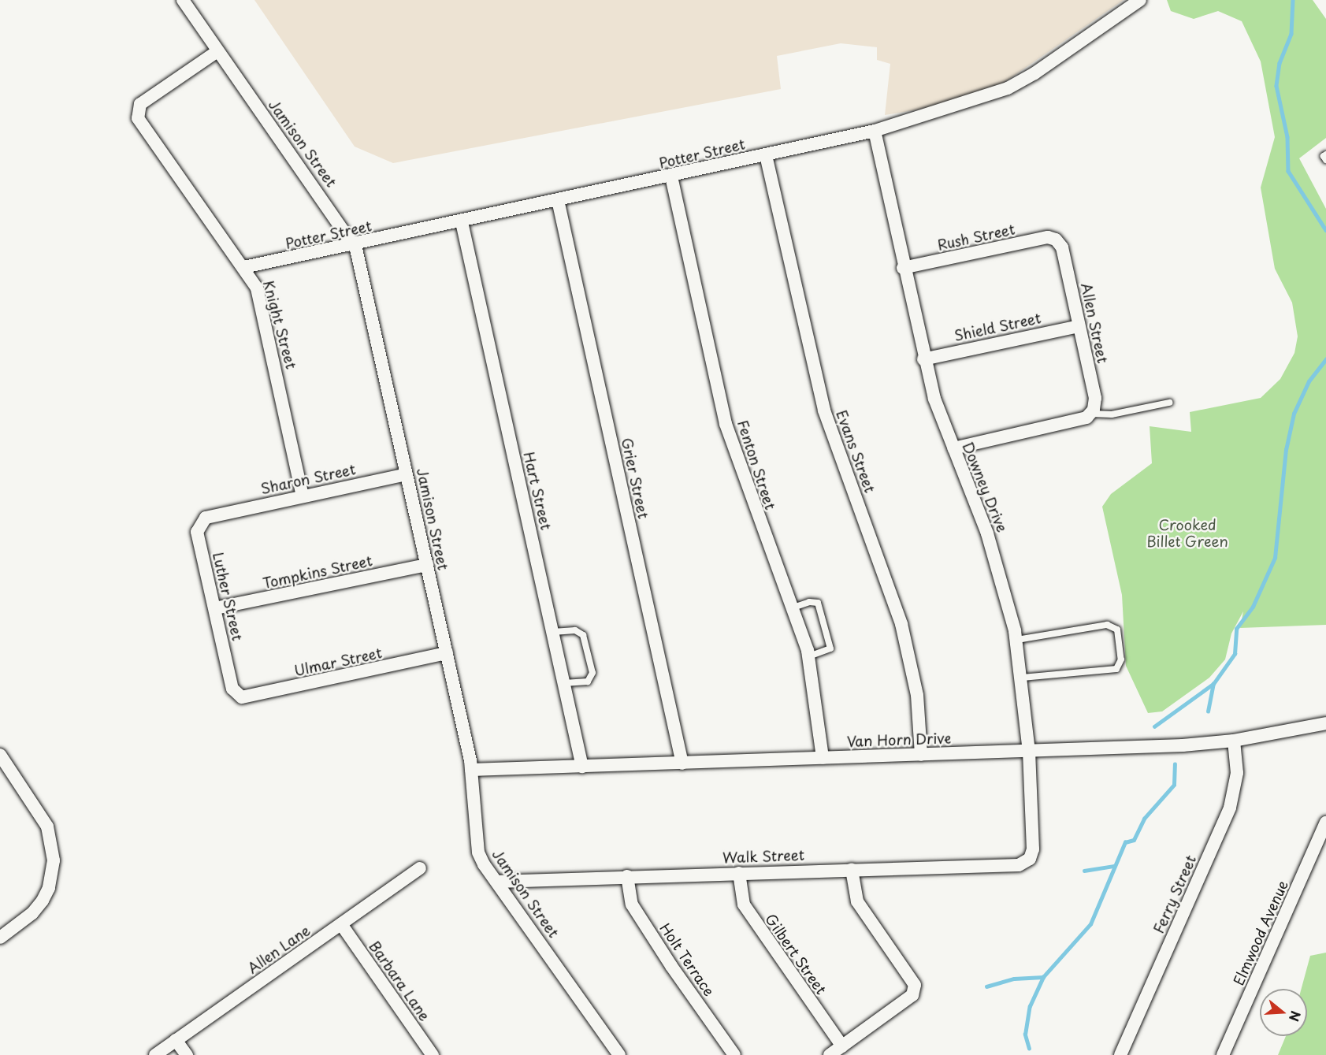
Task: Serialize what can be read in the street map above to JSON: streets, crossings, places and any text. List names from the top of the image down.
{
  "streets": {
    "street": [
      "Jamison Street",
      "Potter Street",
      "Rush Street",
      "Allen Street",
      "Knight Street",
      "Shield Street",
      "Evans Street",
      "Fenton Street",
      "Grier Street",
      "Sharon Street",
      "Downey Drive",
      "Hart Street",
      "Tompkins Street",
      "Luther Street",
      "Ulmar Street",
      "Van Horn Drive",
      "Walk Street",
      "Ferry Street",
      "Elmwood Avenue",
      "Allen Lane",
      "Gilbert Street",
      "Holt Terrace",
      "Barbara Lane"
    ]
  },
  "crossings": [
    ["Jamison Street", "Potter Street"],
    ["Jamison Street", "Knight Street"],
    ["Jamison Street", "Sharon Street"],
    ["Jamison Street", "Tompkins Street"],
    ["Jamison Street", "Ulmar Street"],
    ["Jamison Street", "Van Horn Drive"],
    ["Jamison Street", "Walk Street"],
    ["Potter Street", "Knight Street"],
    ["Potter Street", "Evans Street"],
    ["Potter Street", "Fenton Street"],
    ["Potter Street", "Grier Street"],
    ["Potter Street", "Downey Drive"],
    ["Potter Street", "Hart Street"],
    ["Rush Street", "Allen Street"],
    ["Rush Street", "Downey Drive"],
    ["Allen Street", "Shield Street"],
    ["Knight Street", "Sharon Street"],
    ["Shield Street", "Downey Drive"],
    ["Evans Street", "Van Horn Drive"],
    ["Fenton Street", "Van Horn Drive"],
    ["Grier Street", "Van Horn Drive"],
    ["Sharon Street", "Luther Street"],
    ["Downey Drive", "Van Horn Drive"],
    ["Downey Drive", "Walk Street"],
    ["Hart Street", "Van Horn Drive"],
    ["Tompkins Street", "Luther Street"],
    ["Luther Street", "Ulmar Street"],
    ["Van Horn Drive", "Ferry Street"],
    ["Walk Street", "Gilbert Street"],
    ["Walk Street", "Holt Terrace"],
    ["Allen Lane", "Barbara Lane"]
  ],
  "parks": ["Crooked Billet Green"],
  "north": "right"
}
